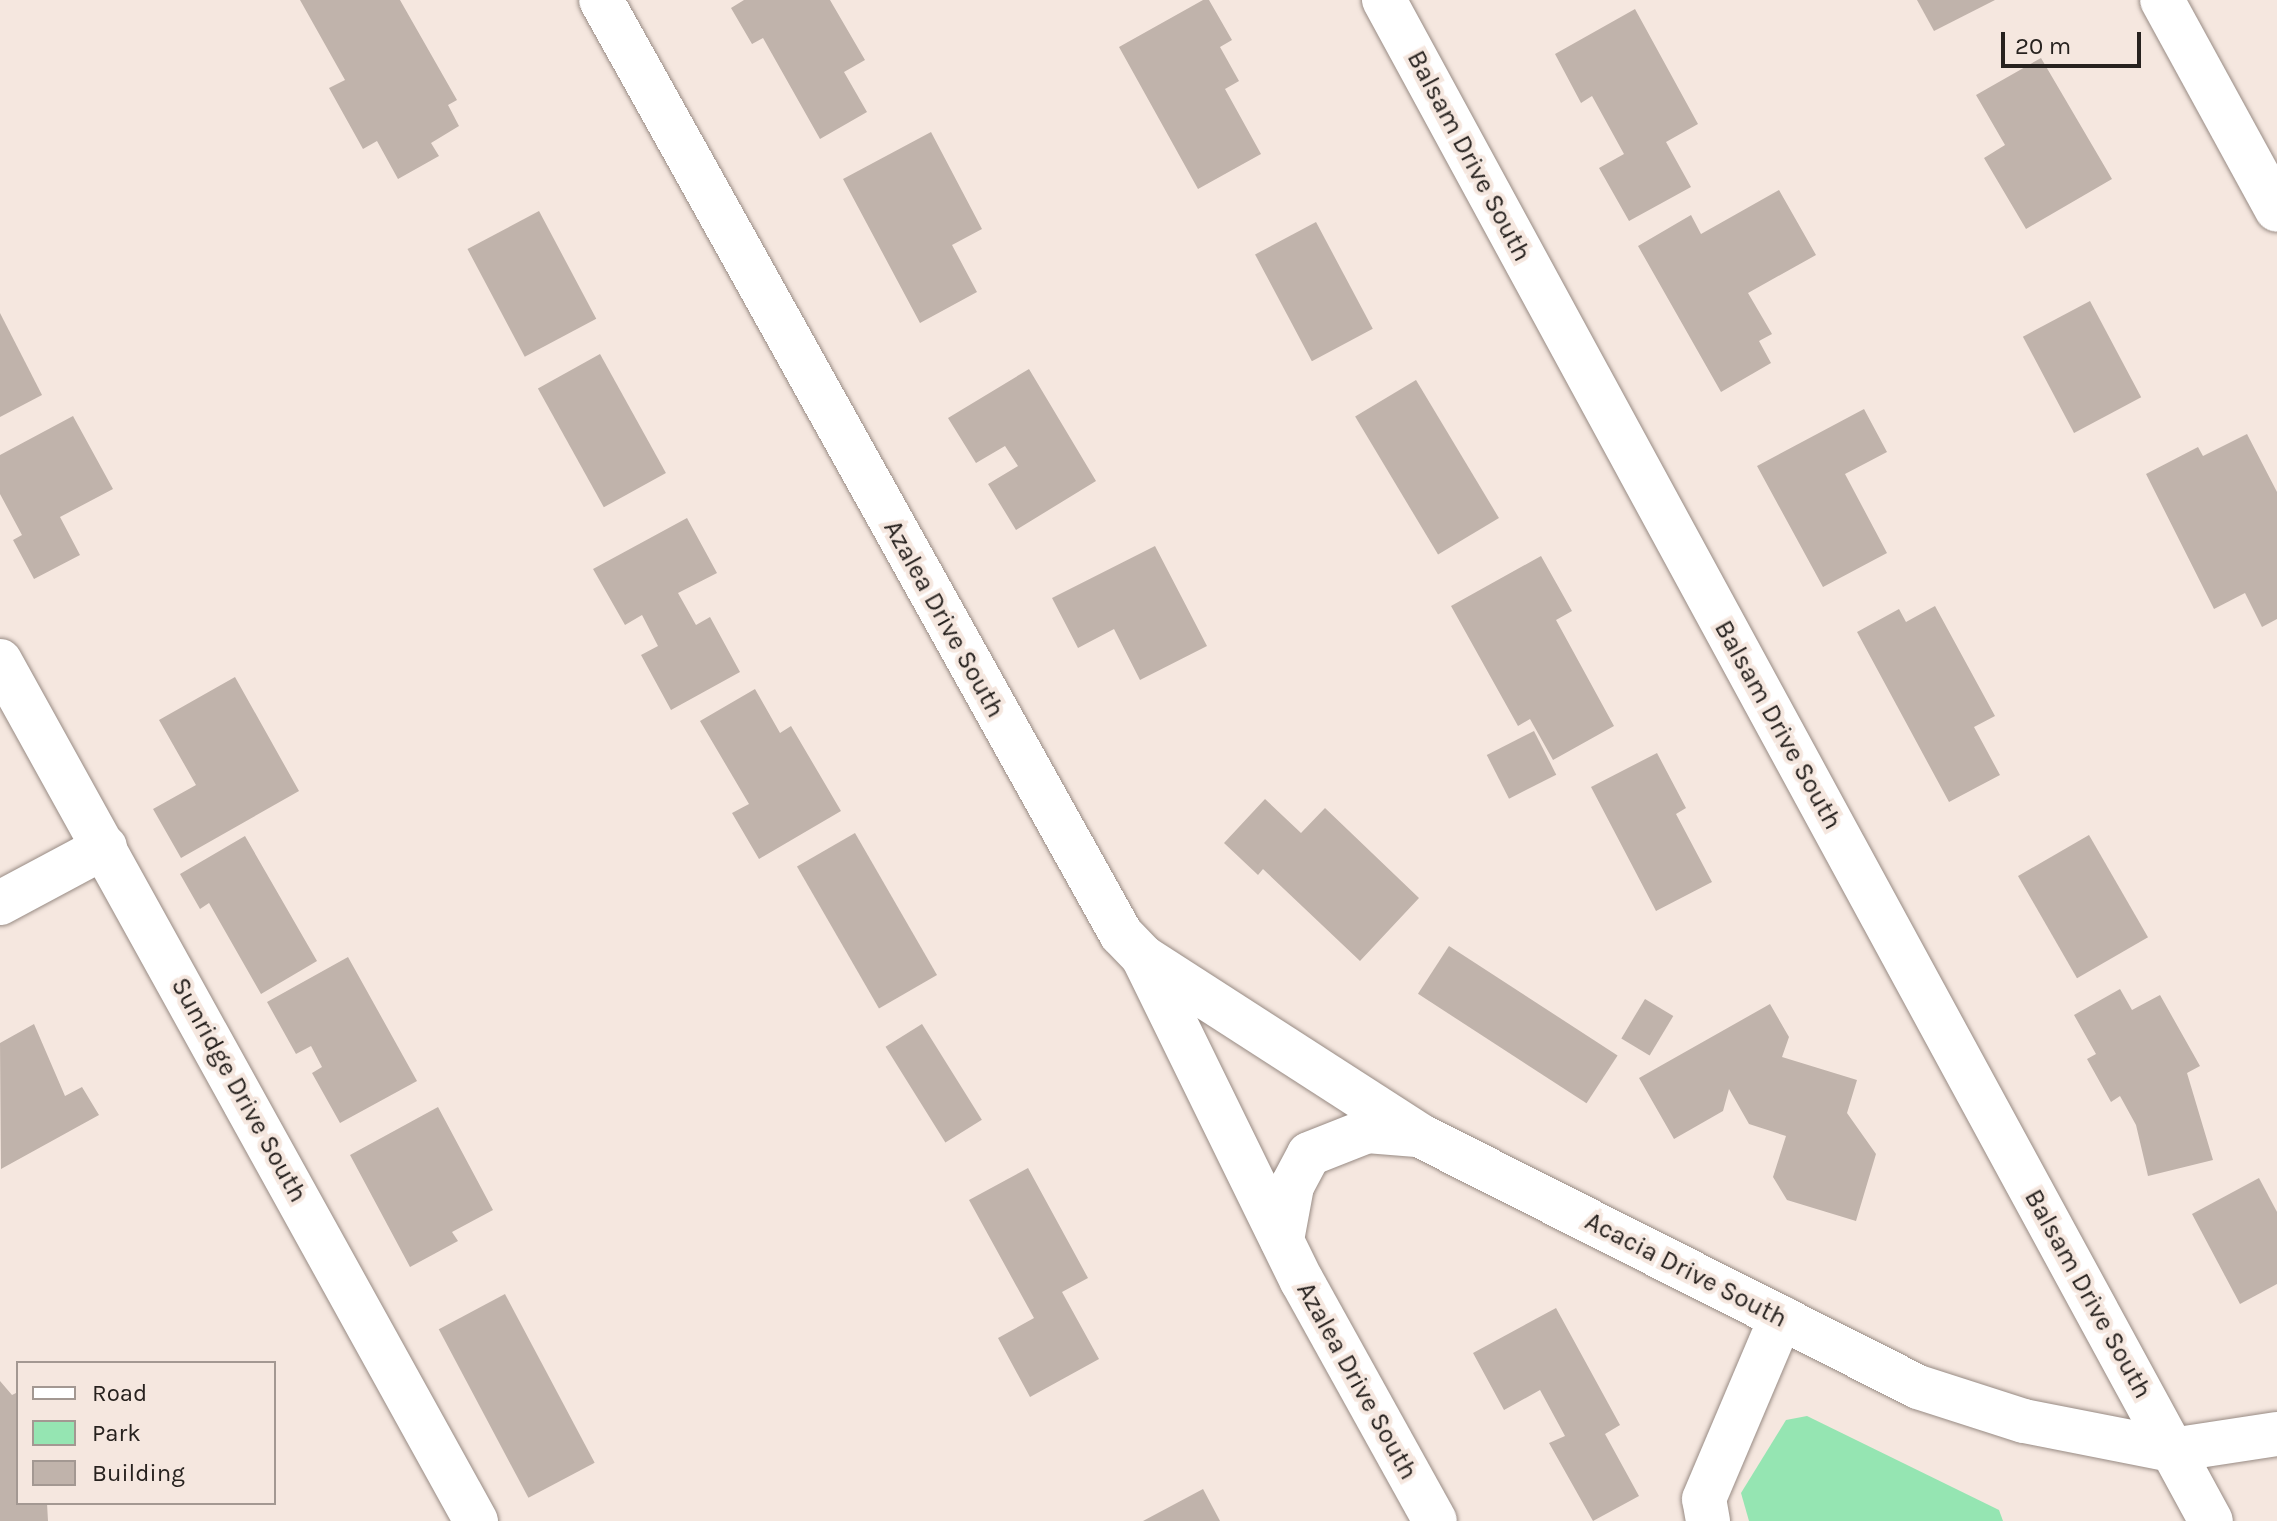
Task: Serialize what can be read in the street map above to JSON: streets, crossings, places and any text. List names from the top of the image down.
{
  "streets": {
    "street": [
      "Balsam Drive South",
      "Azalea Drive South",
      "Sunridge Drive South",
      "Acacia Drive South"
    ]
  },
  "crossings": [
    ["Balsam Drive South", "Acacia Drive South"],
    ["Azalea Drive South", "Acacia Drive South"]
  ],
  "legend": ["Road", "Park", "Building"],
  "scale_bar": "20 m"
}
